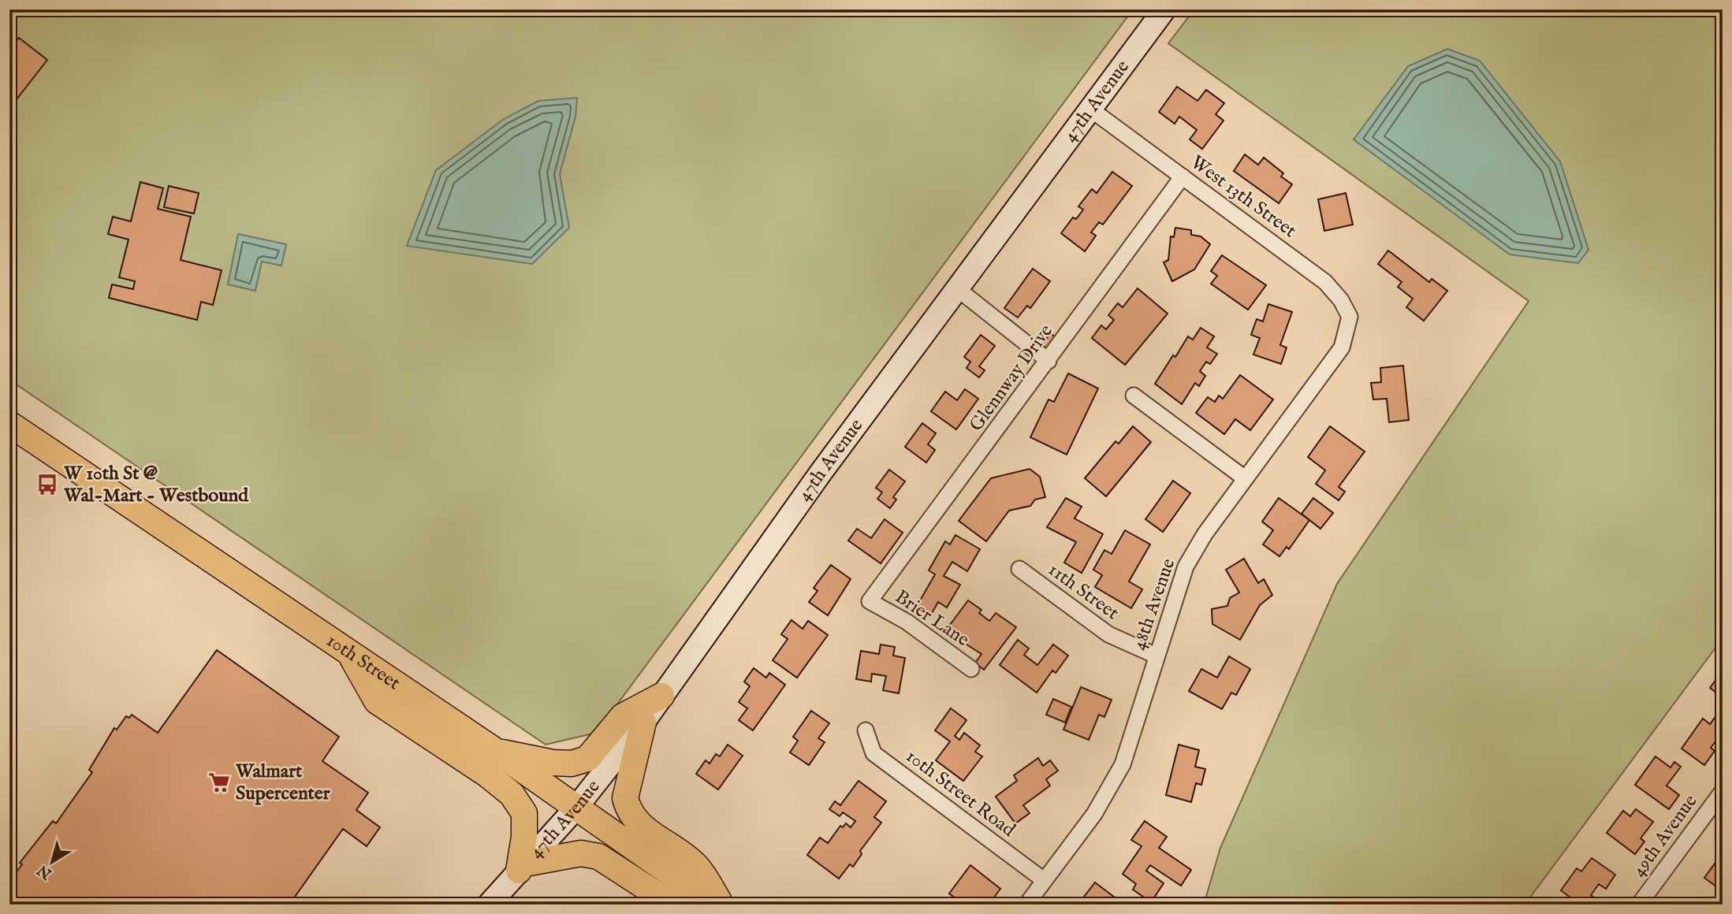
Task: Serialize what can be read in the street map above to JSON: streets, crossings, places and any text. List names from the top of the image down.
{
  "streets": {
    "main road": ["47th Avenue", "10th Street"],
    "street": [
      "West 13th Street",
      "Glennway Drive",
      "11th Street",
      "48th Avenue",
      "Brier Lane",
      "10th Street Road",
      "49th Avenue"
    ]
  },
  "crossings": [
    ["47th Avenue", "West 13th Street"],
    ["47th Avenue", "10th Street"],
    ["West 13th Street", "Glennway Drive"],
    ["West 13th Street", "48th Avenue"],
    ["Glennway Drive", "Brier Lane"],
    ["11th Street", "48th Avenue"],
    ["48th Avenue", "10th Street Road"]
  ],
  "places": {
    "bus stop": ["W 10th St @ Wal-Mart - Westbound"],
    "supermarket": ["Walmart Supercenter"]
  },
  "north": "bottom left"
}
